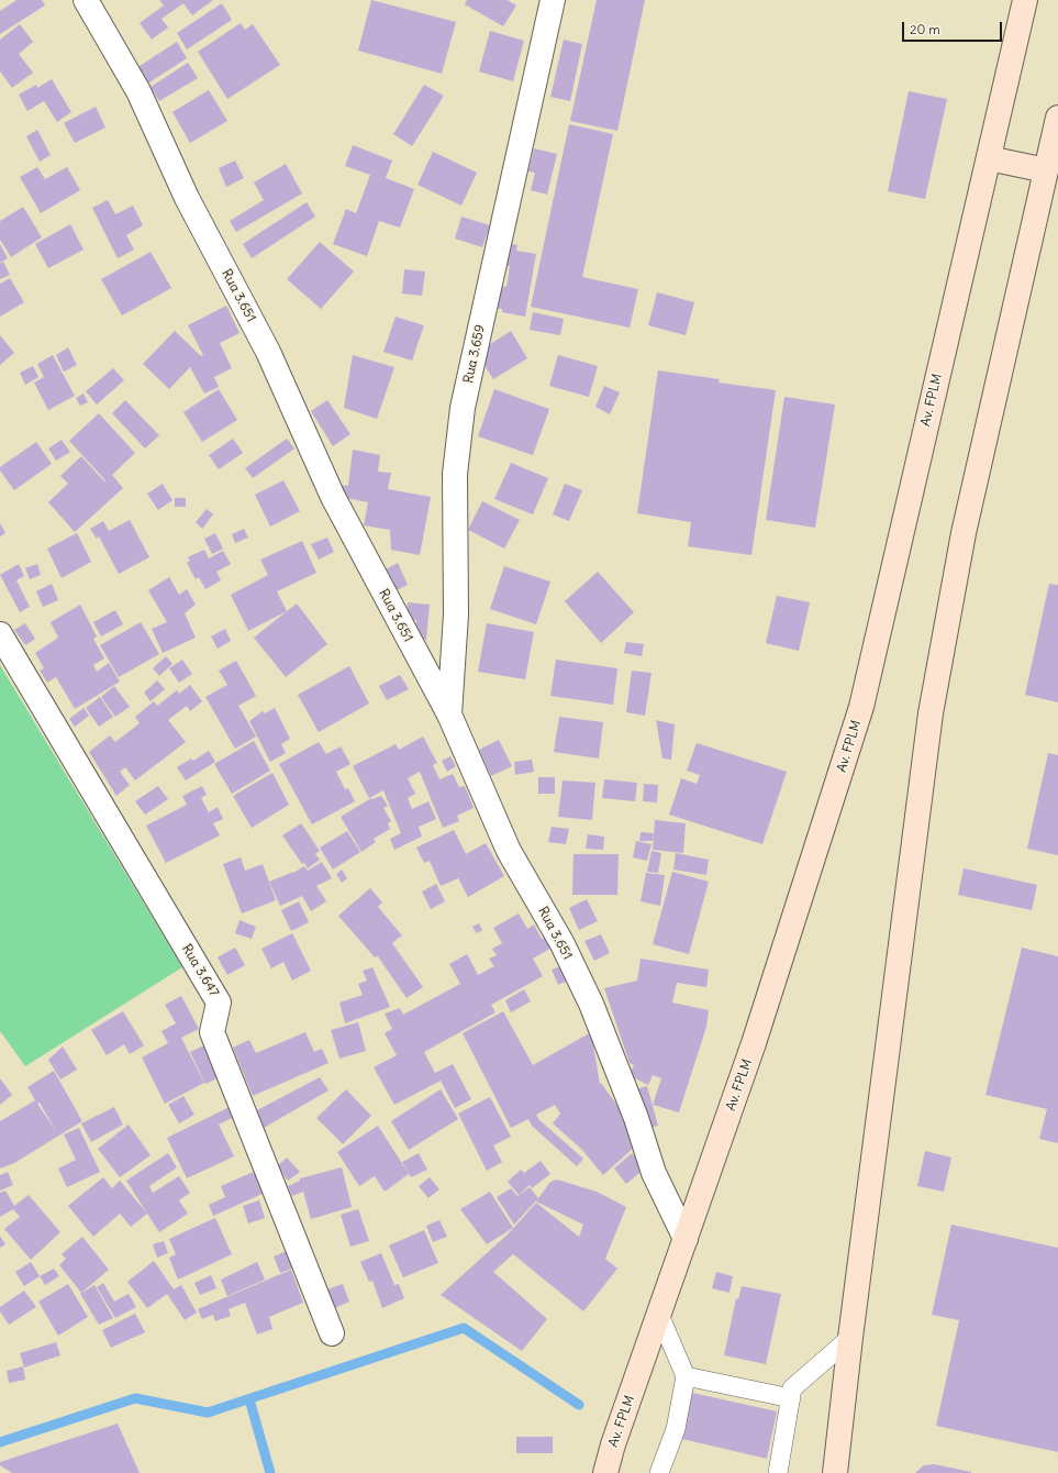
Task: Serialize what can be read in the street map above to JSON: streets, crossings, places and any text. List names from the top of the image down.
{
  "streets": {
    "main road": ["Av. FPLM"],
    "street": ["Rua 3.651", "Rua 3.659", "Rua 3.647"]
  },
  "crossings": [
    ["Rua 3.651", "Rua 3.659"],
    ["Rua 3.651", "Av. FPLM"]
  ],
  "scale_bar": "20 m"
}
